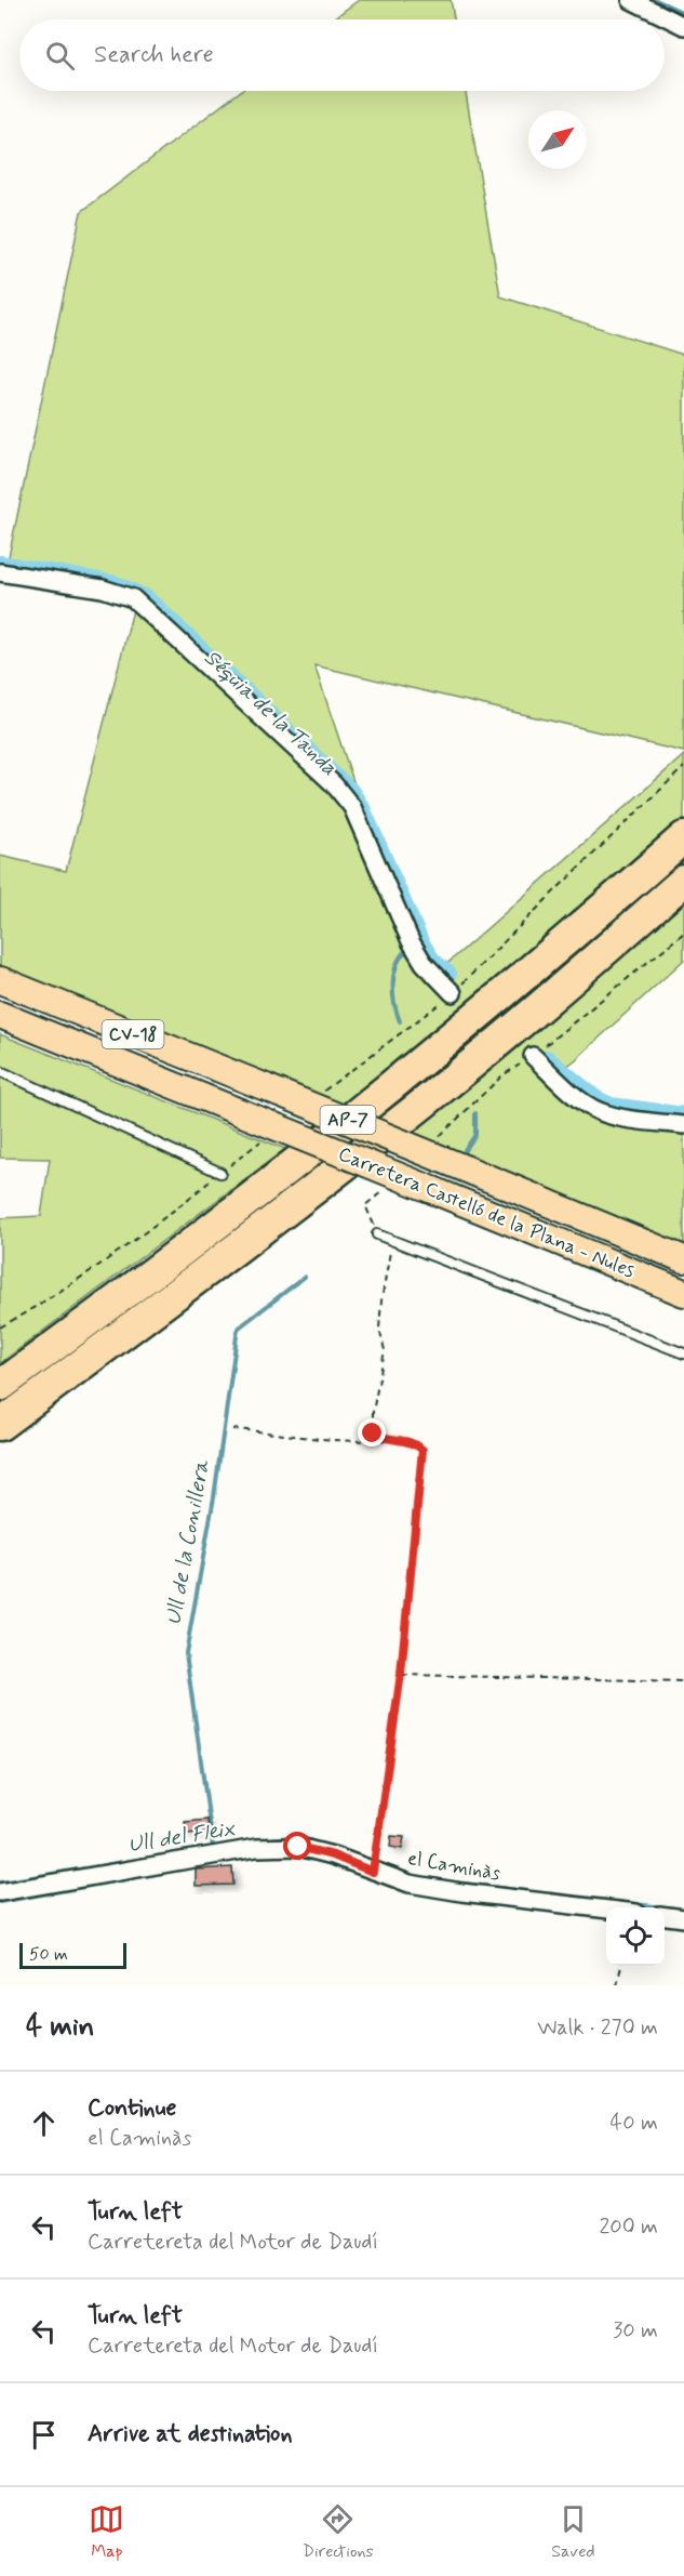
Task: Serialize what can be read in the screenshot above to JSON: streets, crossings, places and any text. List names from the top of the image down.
{
  "streets": {
    "highway": ["AP-7"],
    "main road": ["CV-18", "Carretera Castelló de la Plana - Nules"],
    "street": ["el Caminàs"]
  },
  "water": ["Séquia de la Tanda", "Ull de la Conillera", "Ull del Fleix"],
  "scale_bar": "50 m",
  "north": "top right",
  "page": {
    "search": "Search here",
    "scale": "50 m",
    "heading": ["4 min", "Walk · 270 m"],
    "list": [
      ["Continue", "el Caminàs", "40 m"],
      ["Turn left", "Carretereta del Motor de Daudí", "200 m"],
      ["Turn left", "Carretereta del Motor de Daudí", "30 m"],
      "Arrive at destination"
    ],
    "nav": ["Map", "Directions", "Saved"]
  }
}
